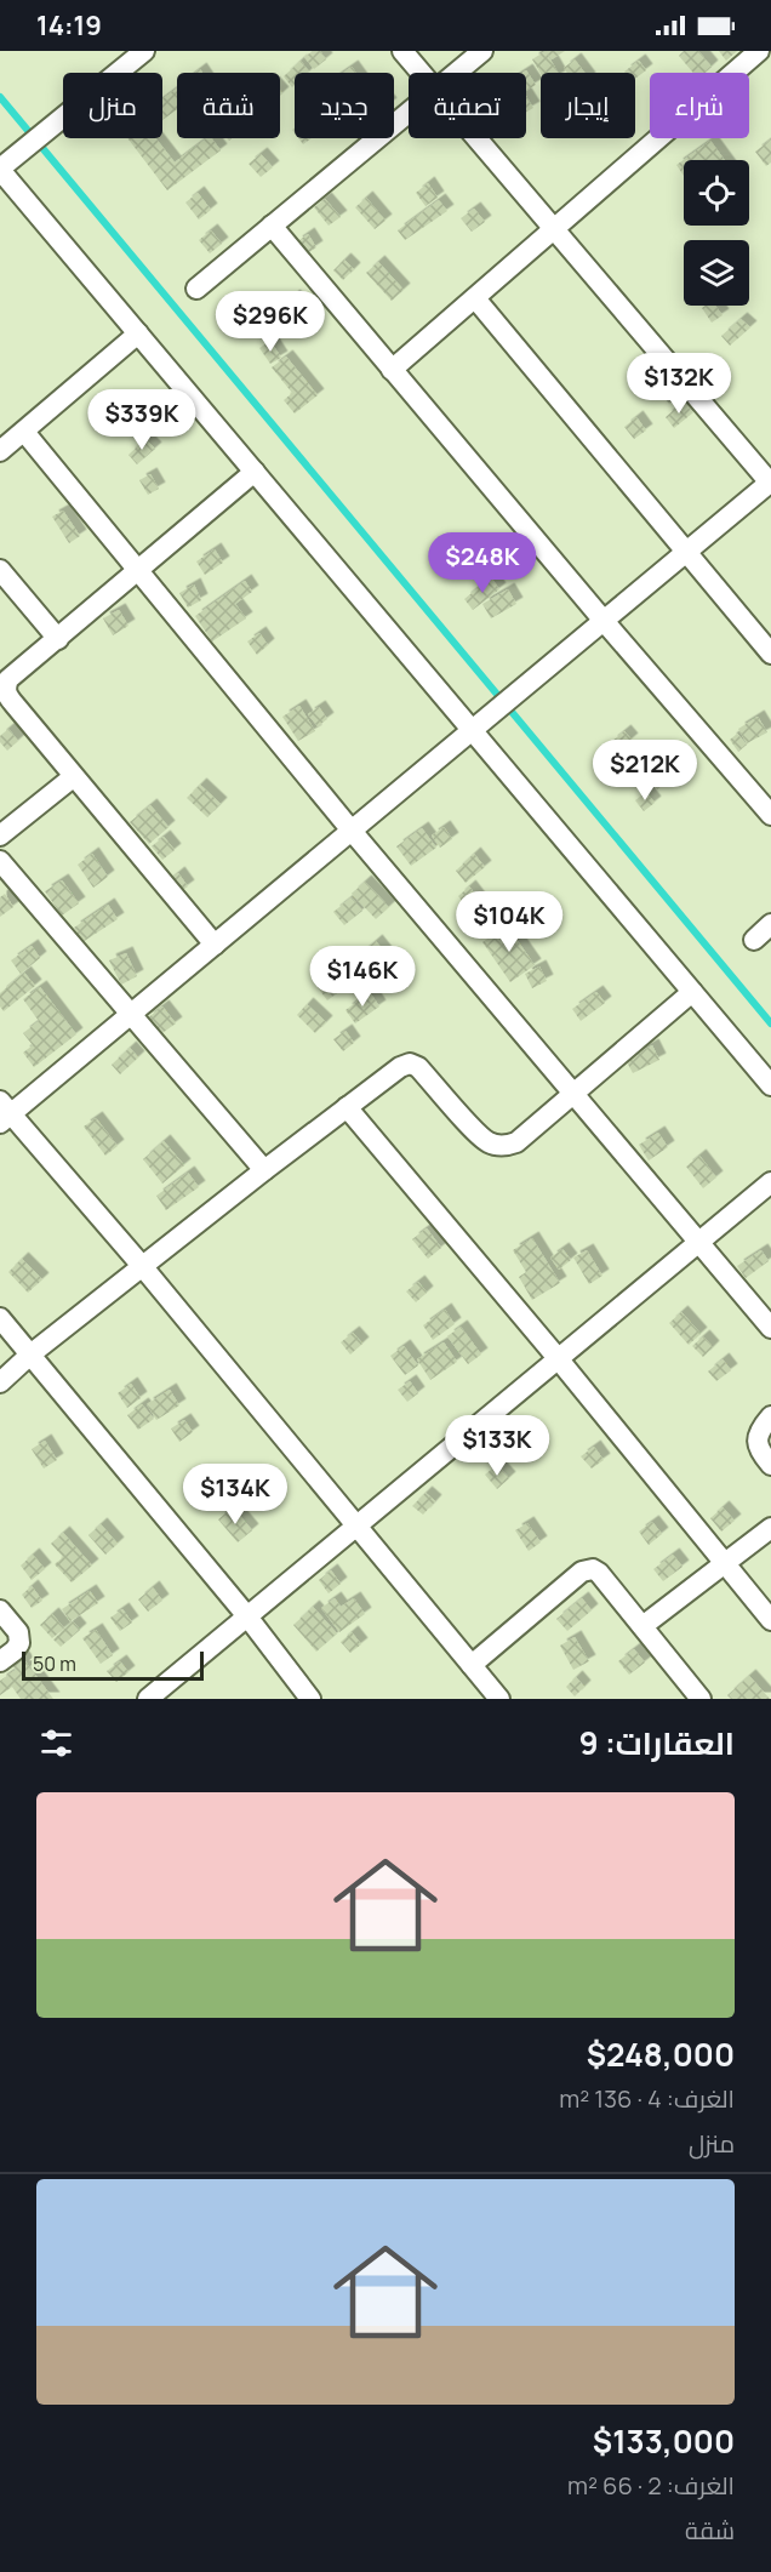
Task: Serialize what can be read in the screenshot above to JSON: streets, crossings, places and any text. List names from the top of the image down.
{
  "scale_bar": "50 m",
  "page": {
    "status": "14:19",
    "chip": [
      "شراء",
      "إيجار",
      "تصفية",
      "جديد",
      "شقة",
      "منزل"
    ],
    "price": [
      "$296K",
      "$132K",
      "$339K",
      "$248K",
      "$212K",
      "$104K",
      "$146K",
      "$133K",
      "$134K"
    ],
    "scale": "50 m",
    "heading": "العقارات: 9",
    "list": [
      {
        "name": "$248,000",
        "note": "الغرف: 4 · 136 m² · منزل"
      },
      {
        "name": "$133,000",
        "note": "الغرف: 2 · 66 m² · شقة"
      }
    ]
  }
}
